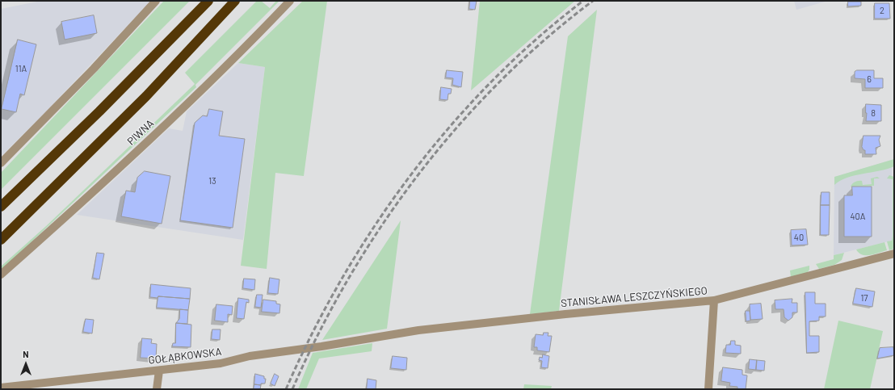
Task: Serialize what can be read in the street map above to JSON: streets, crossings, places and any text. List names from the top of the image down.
{
  "streets": {
    "street": ["PIWNA", "STANISŁAWA LESZCZYŃSKIEGO", "GOŁĄBKOWSKA"]
  },
  "crossings": [
    ["STANISŁAWA LESZCZYŃSKIEGO", "GOŁĄBKOWSKA"]
  ],
  "house_numbers": [
    "2",
    "11A",
    "6",
    "8",
    "13",
    "40A",
    "40",
    "17"
  ],
  "north": "top"
}
